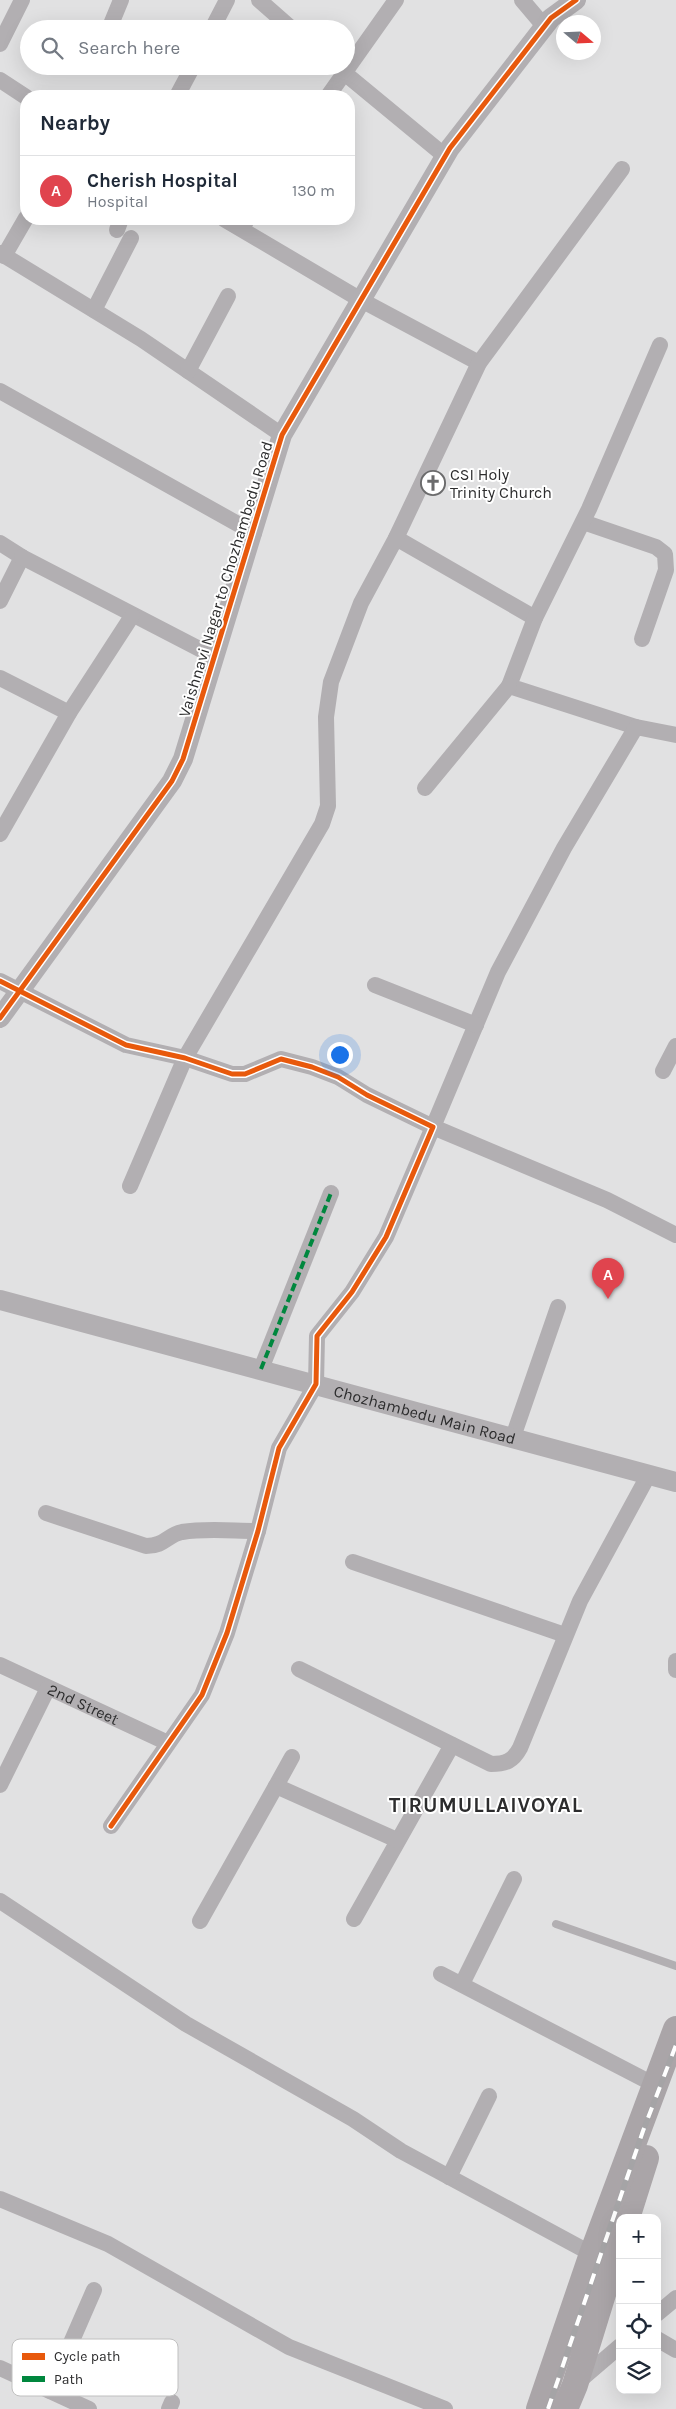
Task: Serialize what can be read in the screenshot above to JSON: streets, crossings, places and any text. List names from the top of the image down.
{
  "streets": {
    "street": ["Vaishnavi Nagar to Chozhambedu Road", "Chozhambedu Main Road", "2nd Street"]
  },
  "districts": ["TIRUMULLAIVOYAL"],
  "places": {
    "church": ["CSI Holy Trinity Church"]
  },
  "legend": ["Cycle path", "Path"],
  "north": "right",
  "page": {
    "search": "Search here",
    "heading": "Nearby",
    "list": [
      {
        "mark": "A",
        "name": "Cherish Hospital",
        "note": "Hospital",
        "value": "130 m"
      }
    ],
    "pins": "A",
    "map_buttons": ["+", "−"]
  }
}
